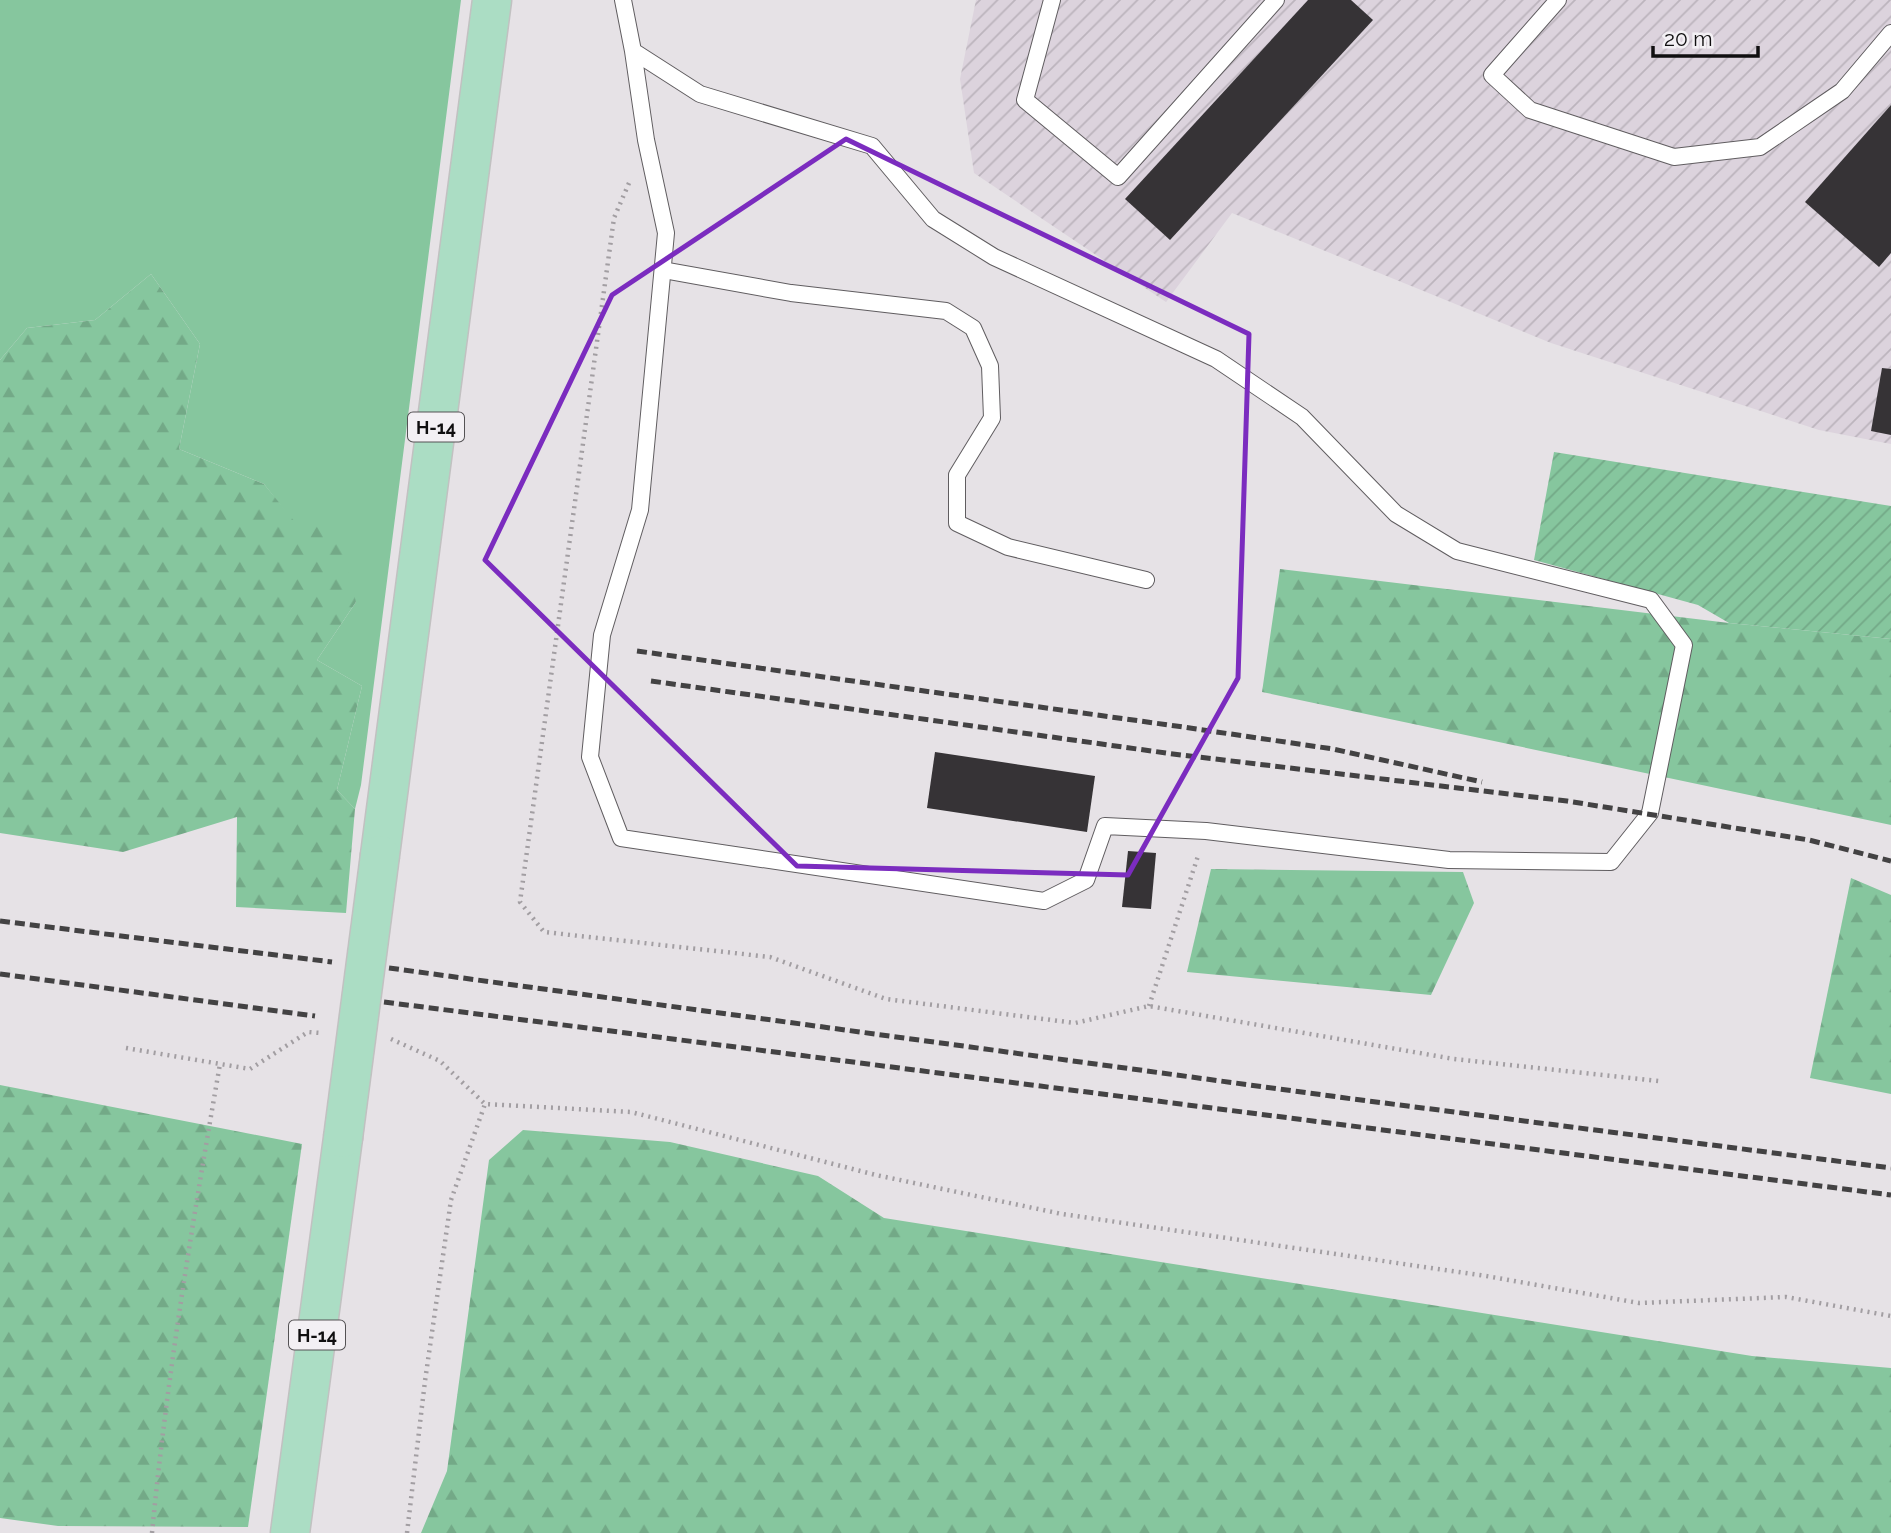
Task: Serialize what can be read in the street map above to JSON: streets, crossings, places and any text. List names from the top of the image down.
{
  "streets": {
    "main road": ["Н-14"]
  },
  "scale_bar": "20 m"
}
